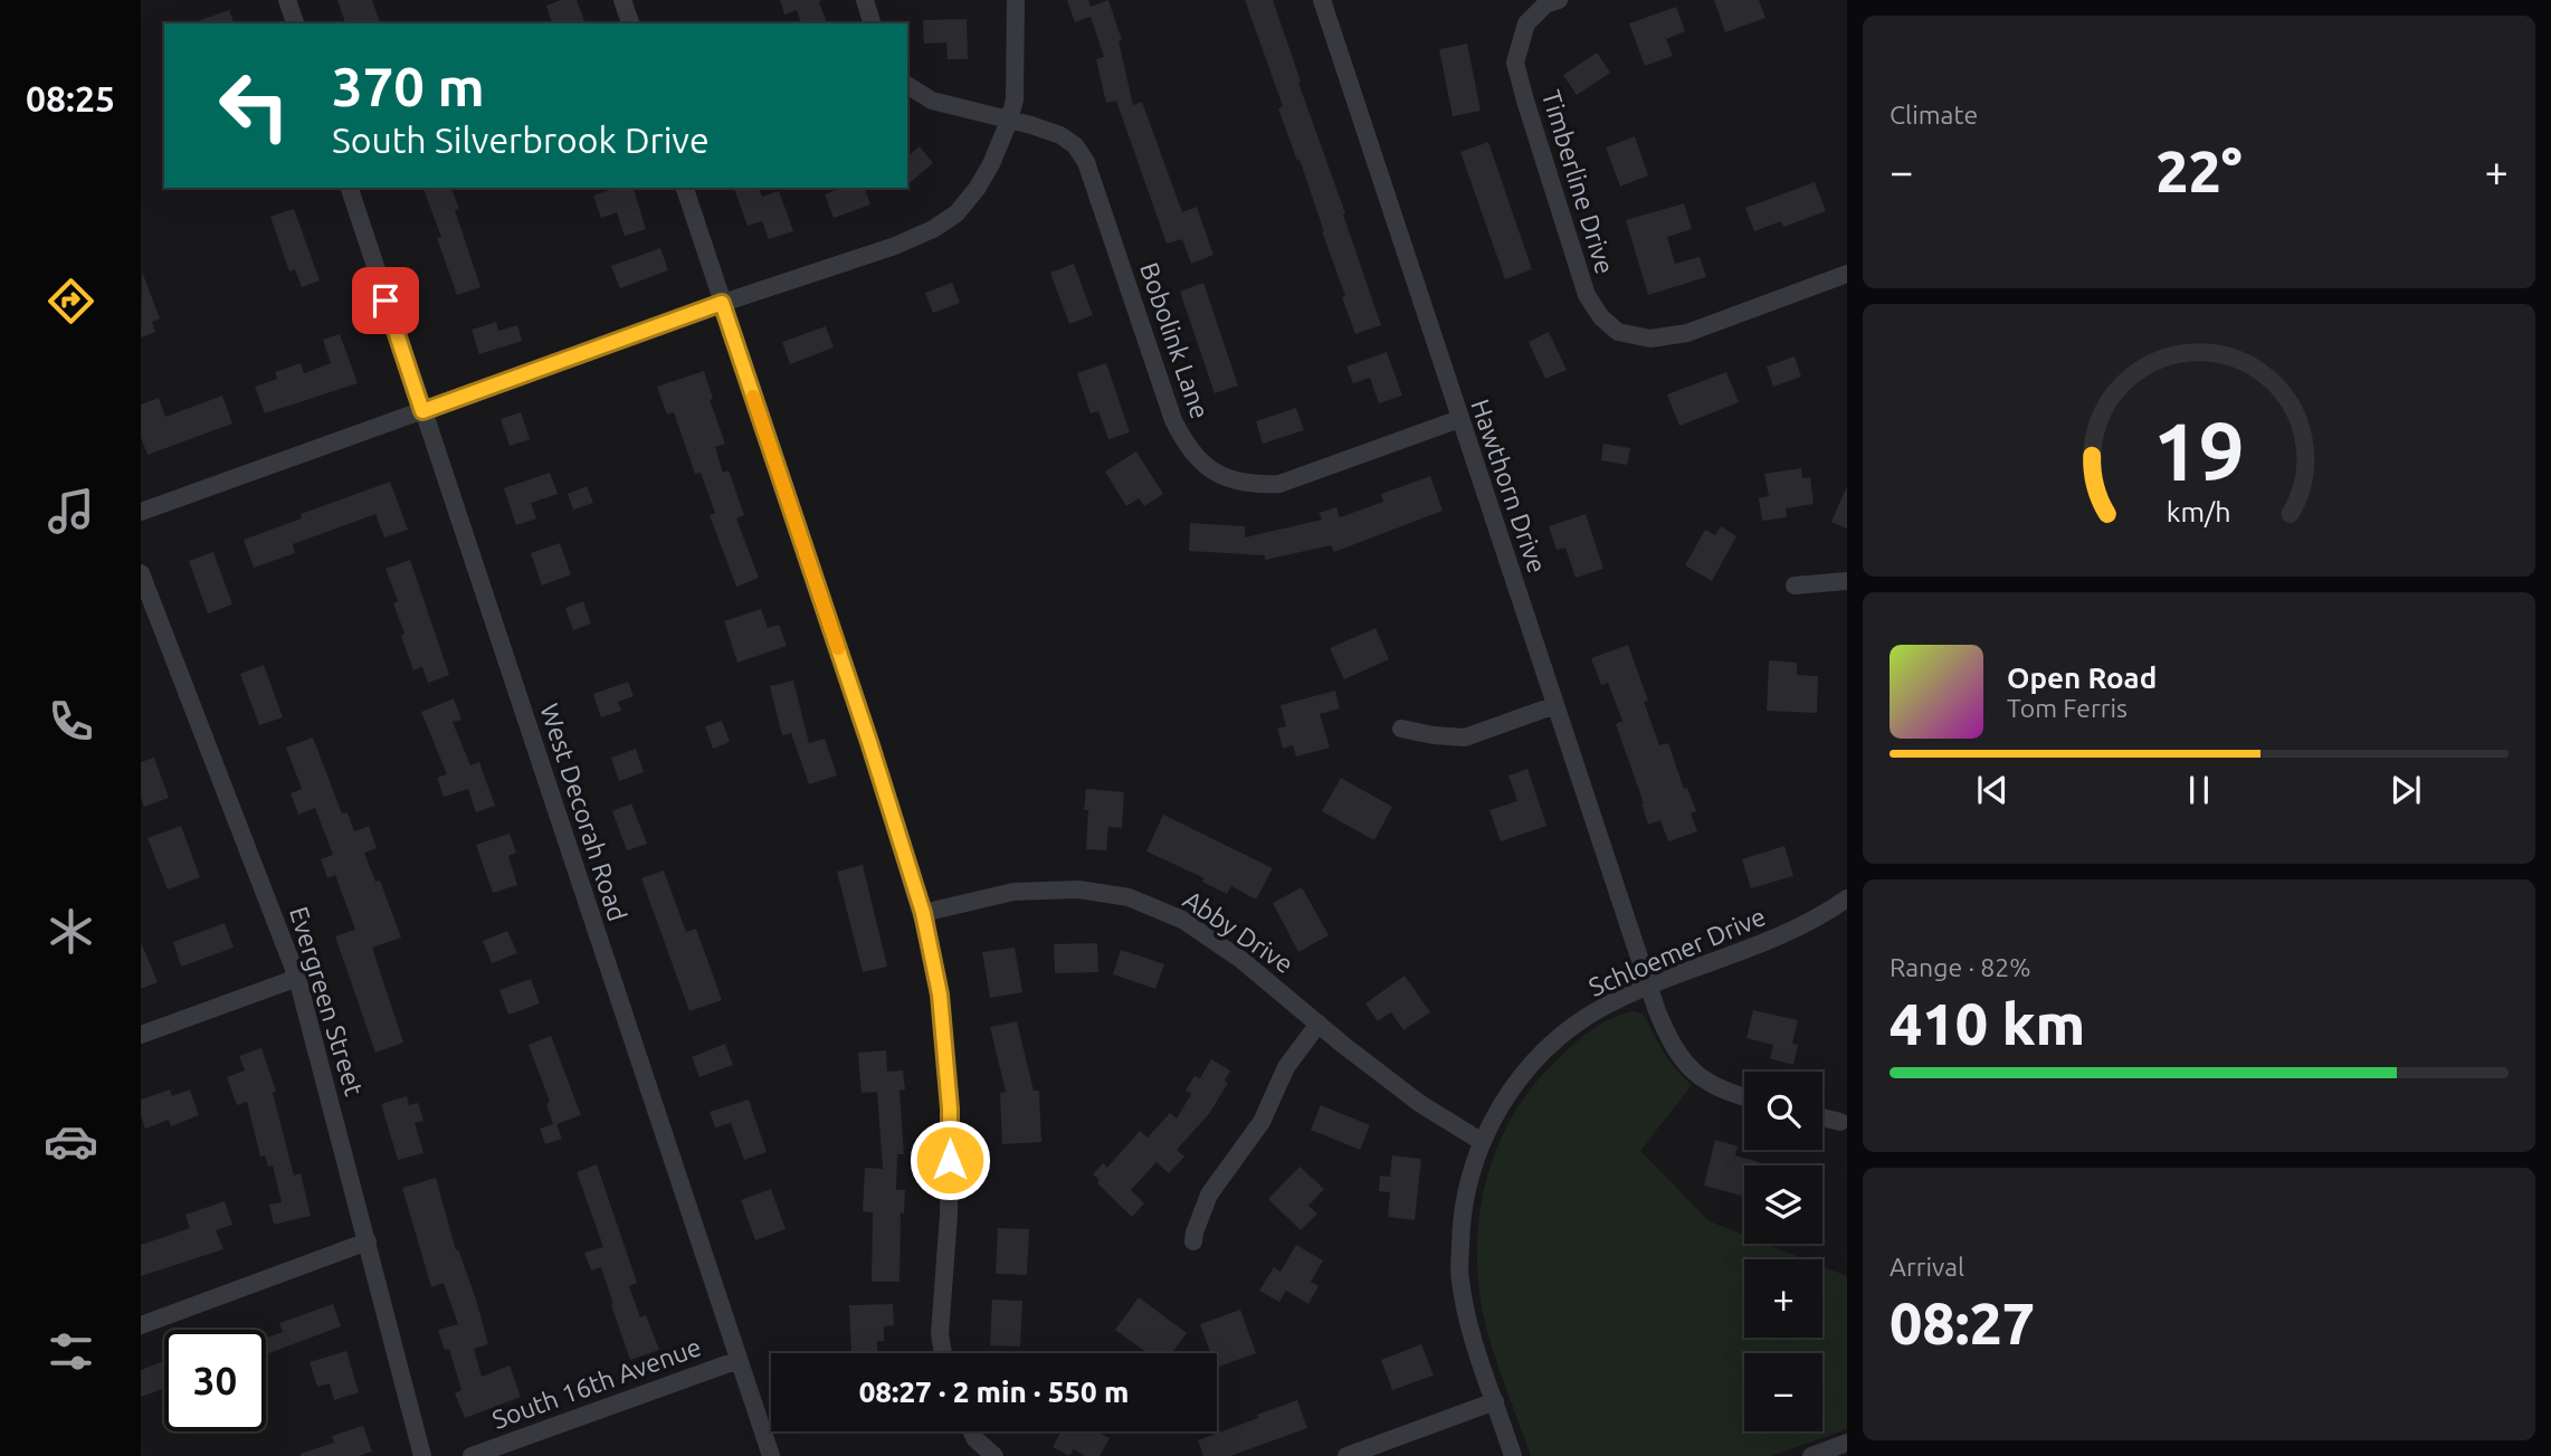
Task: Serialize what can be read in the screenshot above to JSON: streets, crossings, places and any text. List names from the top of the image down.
{
  "streets": {
    "street": [
      "Timberline Drive",
      "Bobolink Lane",
      "Hawthorn Drive",
      "West Decorah Road",
      "Abby Drive",
      "Schloemer Drive",
      "Evergreen Street",
      "South 16th Avenue"
    ]
  },
  "crossings": [
    ["Bobolink Lane", "Hawthorn Drive"],
    ["Hawthorn Drive", "Schloemer Drive"],
    ["West Decorah Road", "South 16th Avenue"],
    ["Abby Drive", "Schloemer Drive"]
  ],
  "page": {
    "tabs": "08:25",
    "tile": [
      "Climate",
      ["Range · 82%", "410 km"],
      ["Arrival", "08:27"]
    ],
    "turn": ["370 m", "South Silverbrook Drive"],
    "heat": ["−", "22°", "+"],
    "song": ["Open Road", "Tom Ferris"],
    "map_buttons": ["+", "−"],
    "limit": "30",
    "trip": "08:27 · 2 min · 550 m",
    "gauge": ["19", "km/h"]
  }
}
